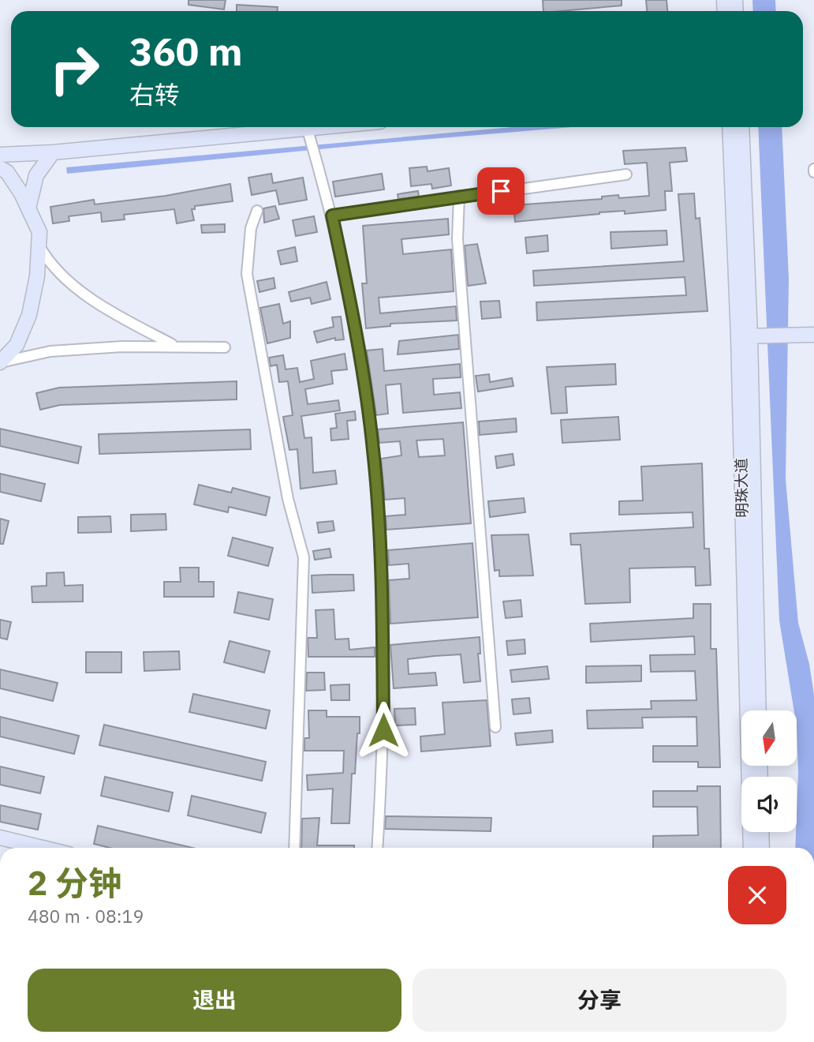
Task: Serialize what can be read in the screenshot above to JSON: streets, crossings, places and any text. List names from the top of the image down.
{
  "streets": {
    "main road": ["明珠大道"]
  },
  "north": "bottom",
  "page": {
    "turn": ["360 m", "右转"],
    "heading": ["2 分钟", "480 m · 08:19"],
    "buttons": ["退出", "分享"]
  }
}
